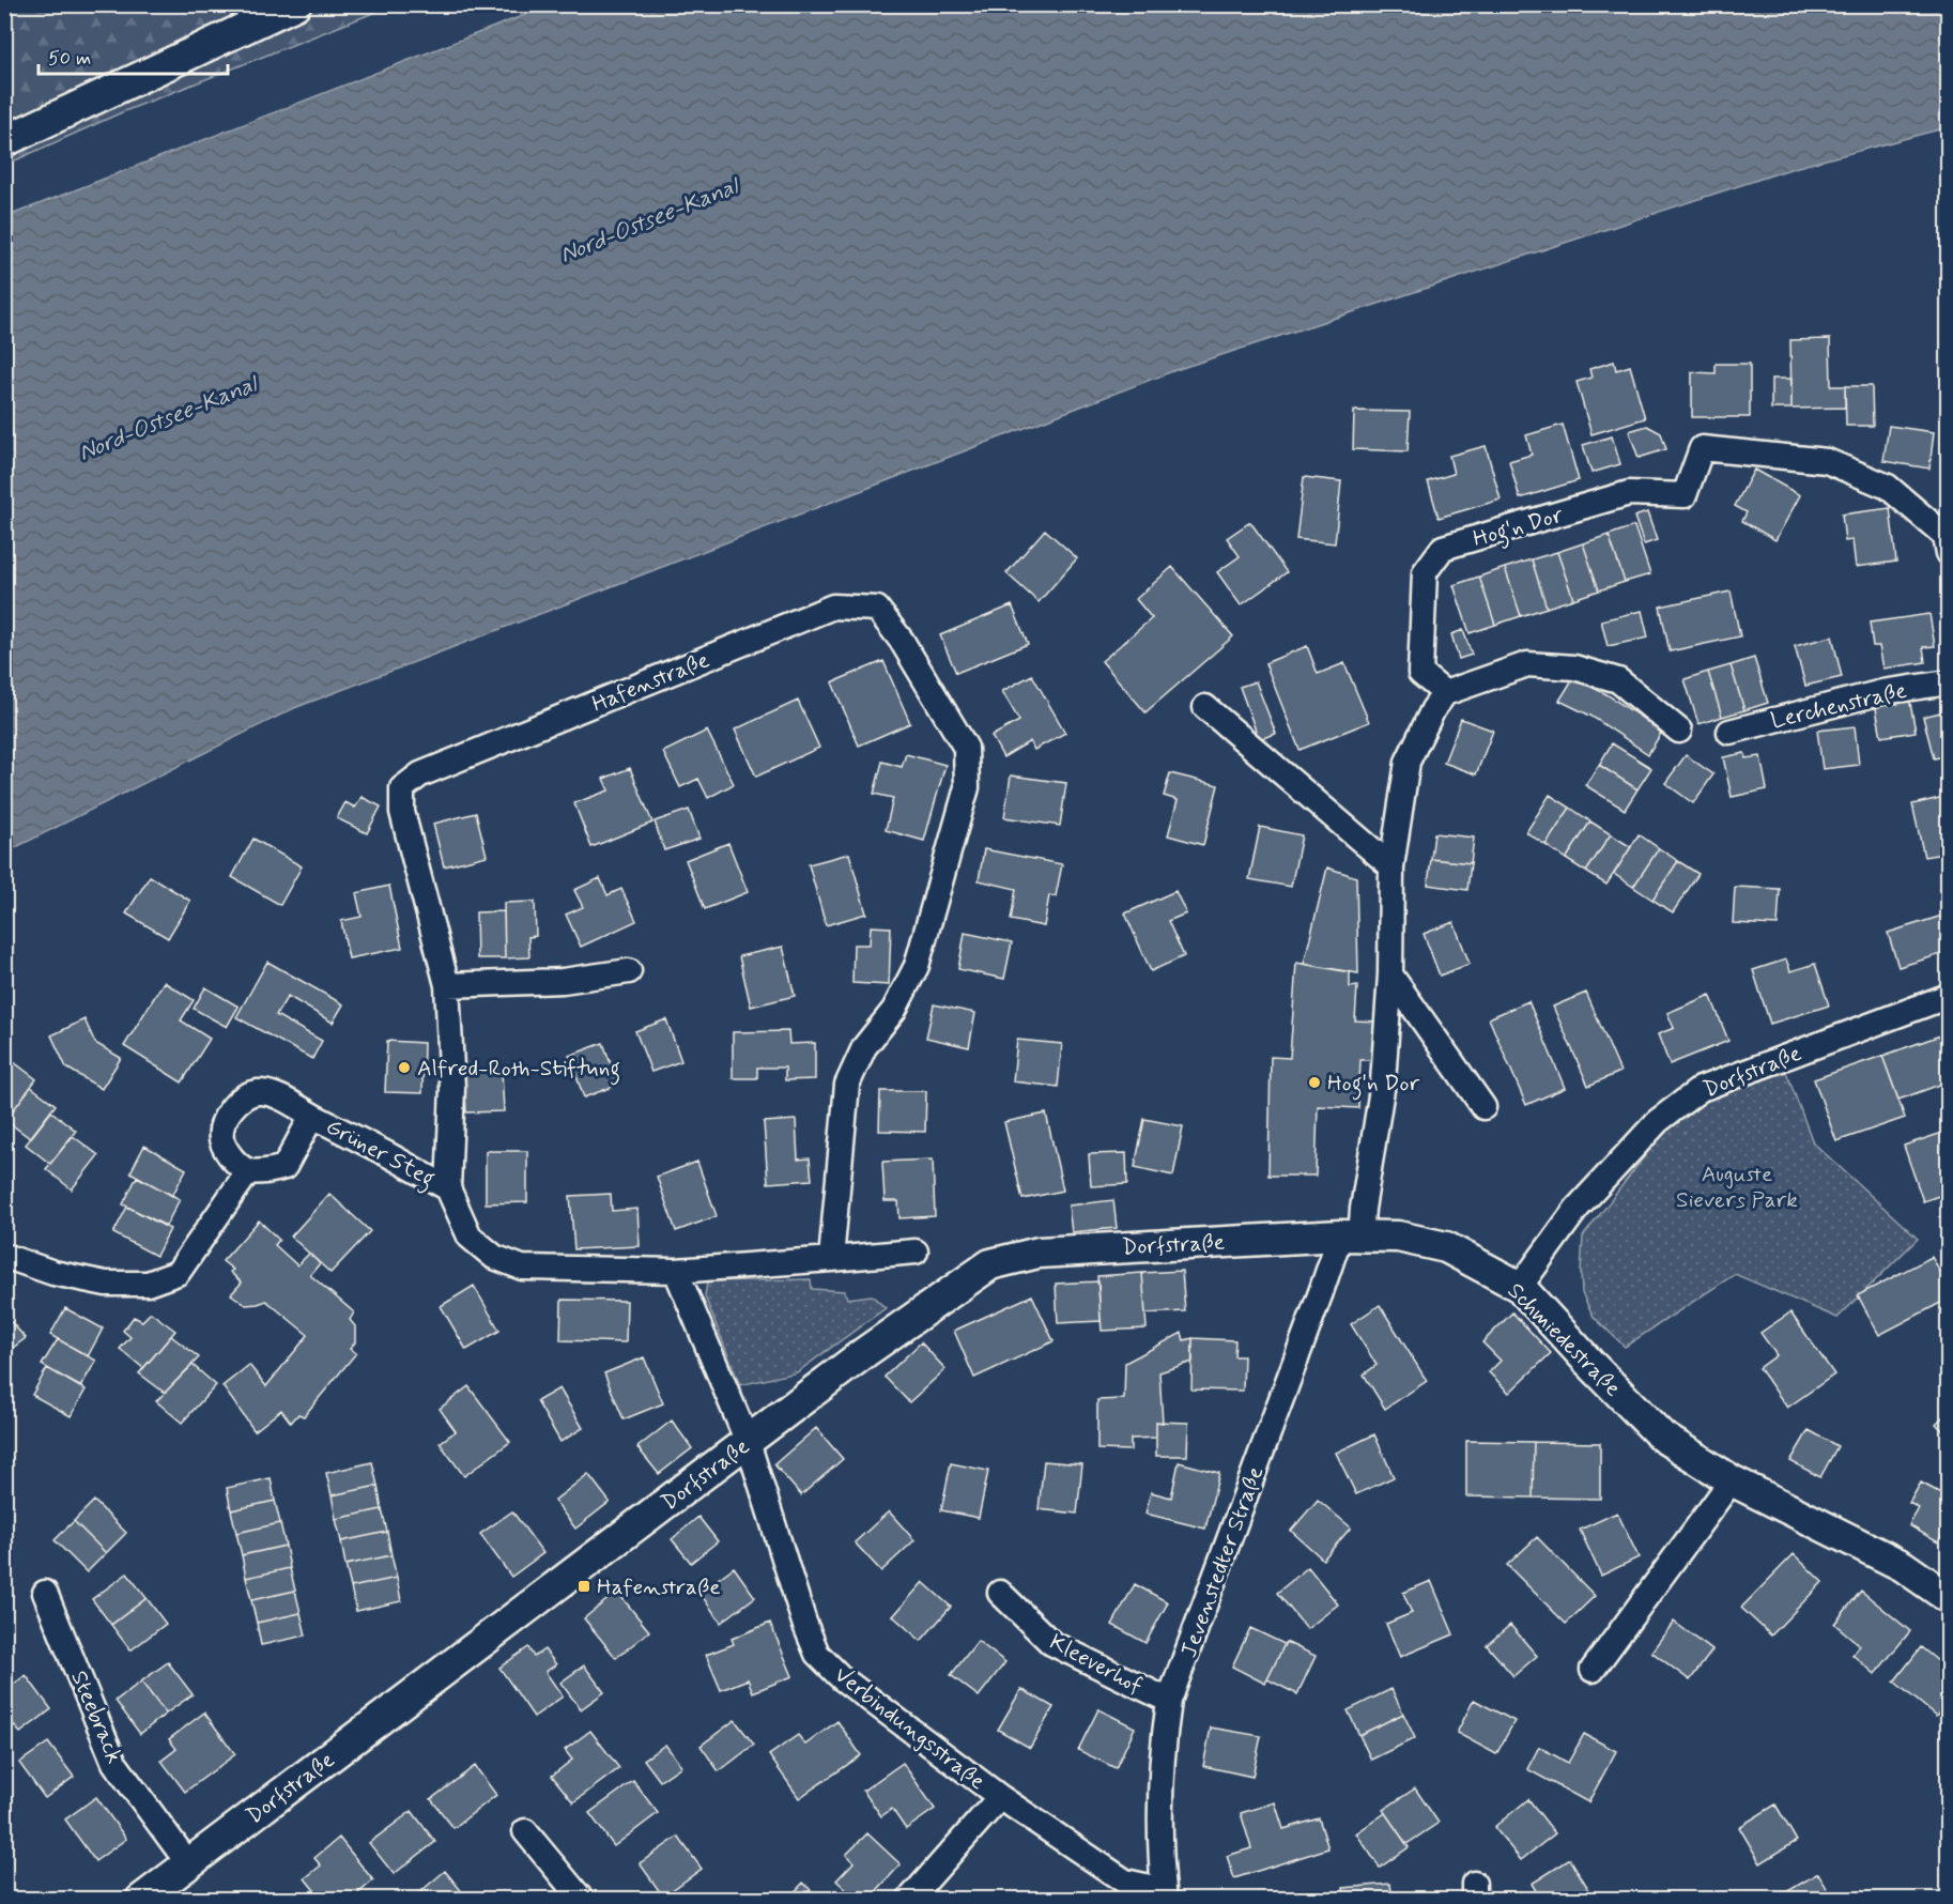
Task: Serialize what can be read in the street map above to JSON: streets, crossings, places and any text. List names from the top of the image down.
{
  "streets": {
    "street": [
      "Hog'n Dor",
      "Hafenstraße",
      "Lerchenstraße",
      "Dorfstraße",
      "Grüner Steg",
      "Schmiedestraße",
      "Jevenstedter Straße",
      "Kleeverhof",
      "Steebrack",
      "Verbindungsstraße"
    ]
  },
  "crossings": [
    ["Hafenstraße", "Grüner Steg"],
    ["Dorfstraße", "Schmiedestraße"],
    ["Dorfstraße", "Jevenstedter Straße"],
    ["Dorfstraße", "Steebrack"],
    ["Dorfstraße", "Verbindungsstraße"],
    ["Schmiedestraße", "Jevenstedter Straße"],
    ["Jevenstedter Straße", "Kleeverhof"],
    ["Jevenstedter Straße", "Verbindungsstraße"]
  ],
  "water": ["Nord-Ostsee-Kanal"],
  "parks": ["Auguste Sievers Park"],
  "places": {
    "other": ["Alfred-Roth-Stiftung", "Hog'n Dor"],
    "transit": ["Hafenstraße"]
  },
  "scale_bar": "50 m"
}
